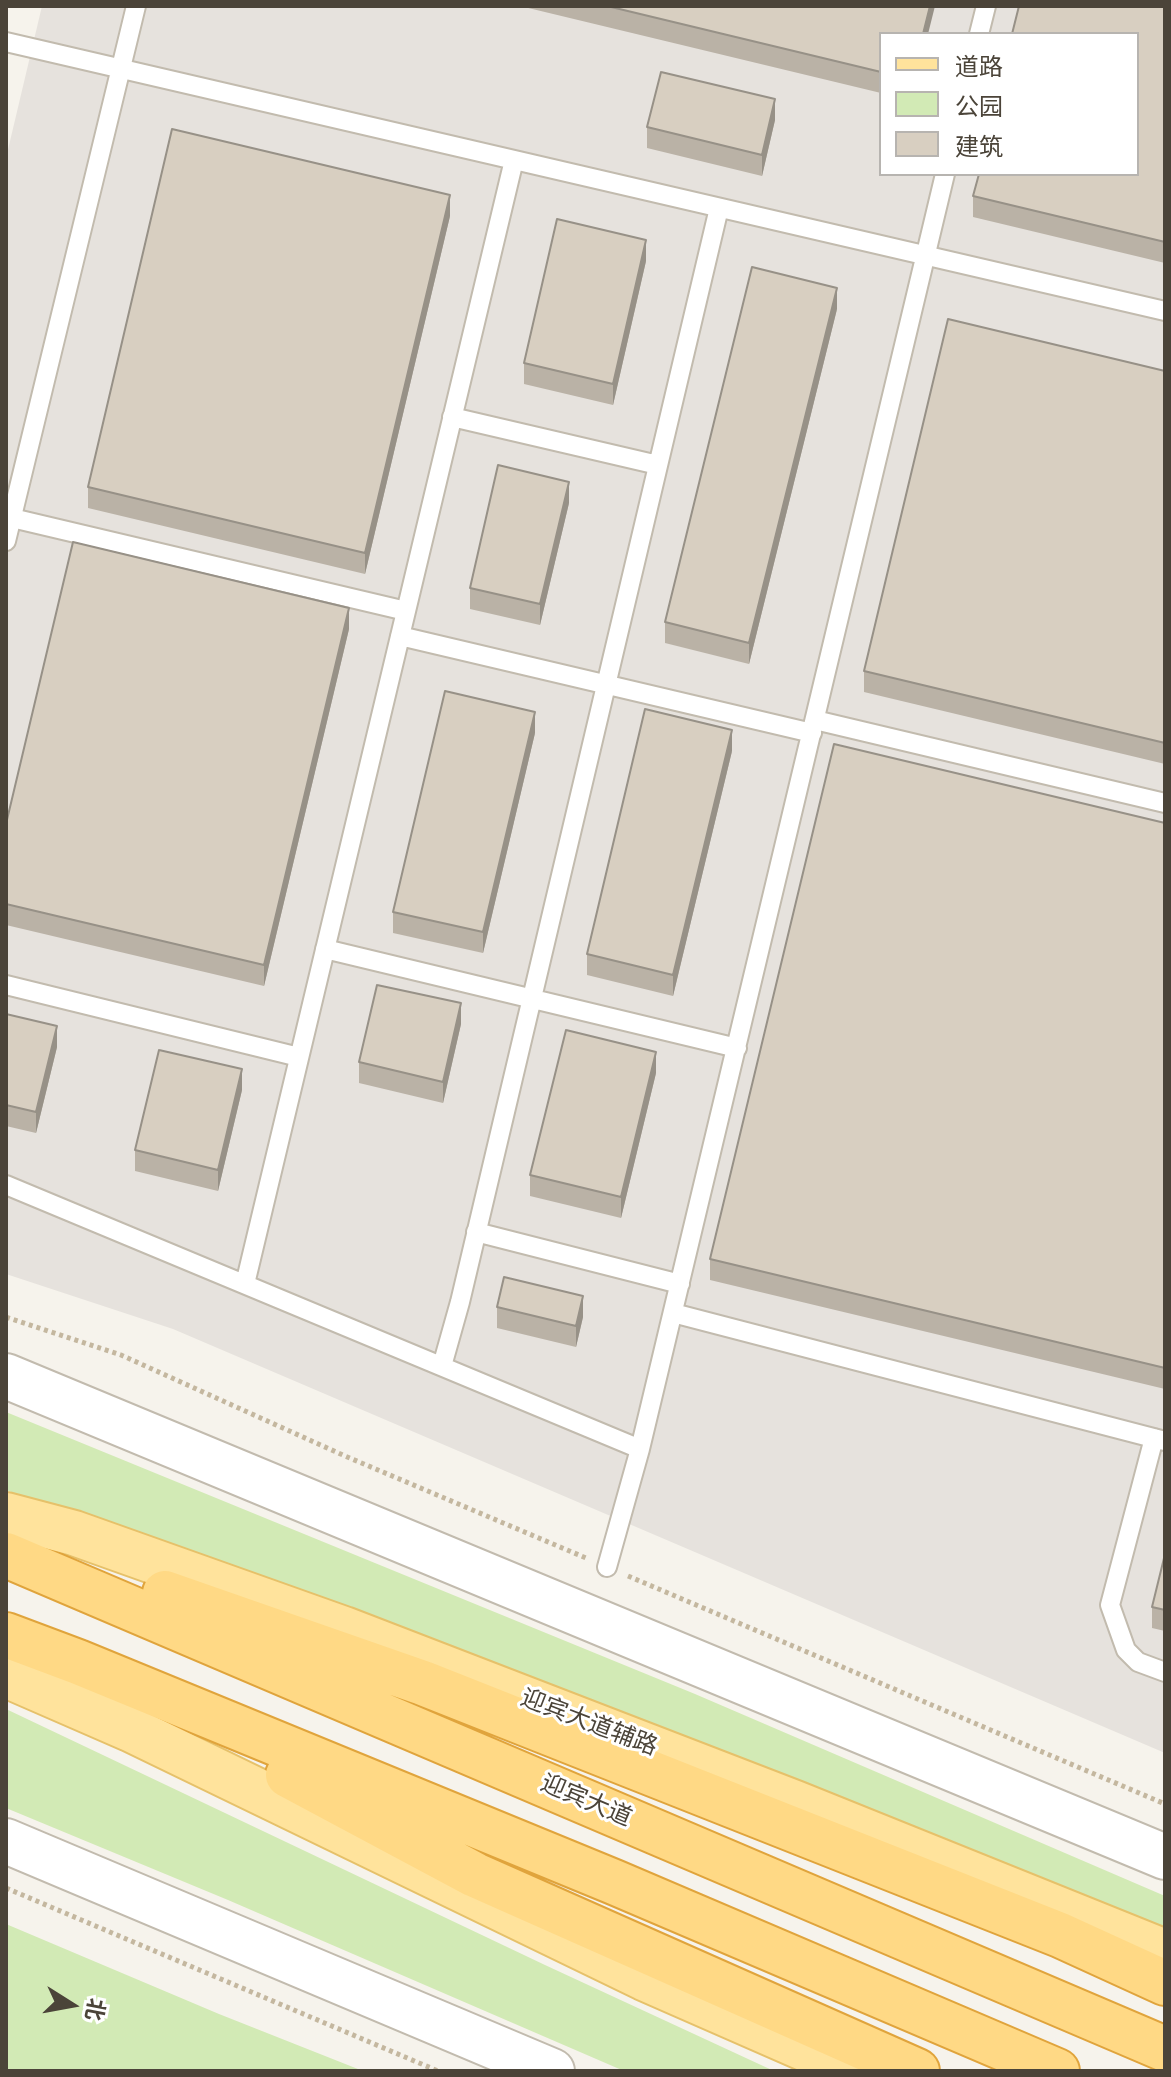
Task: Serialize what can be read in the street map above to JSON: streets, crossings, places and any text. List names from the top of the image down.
{
  "streets": {
    "highway": ["迎宾大道"],
    "main road": ["迎宾大道辅路"]
  },
  "legend": ["道路", "公园", "建筑"],
  "north": "right"
}
